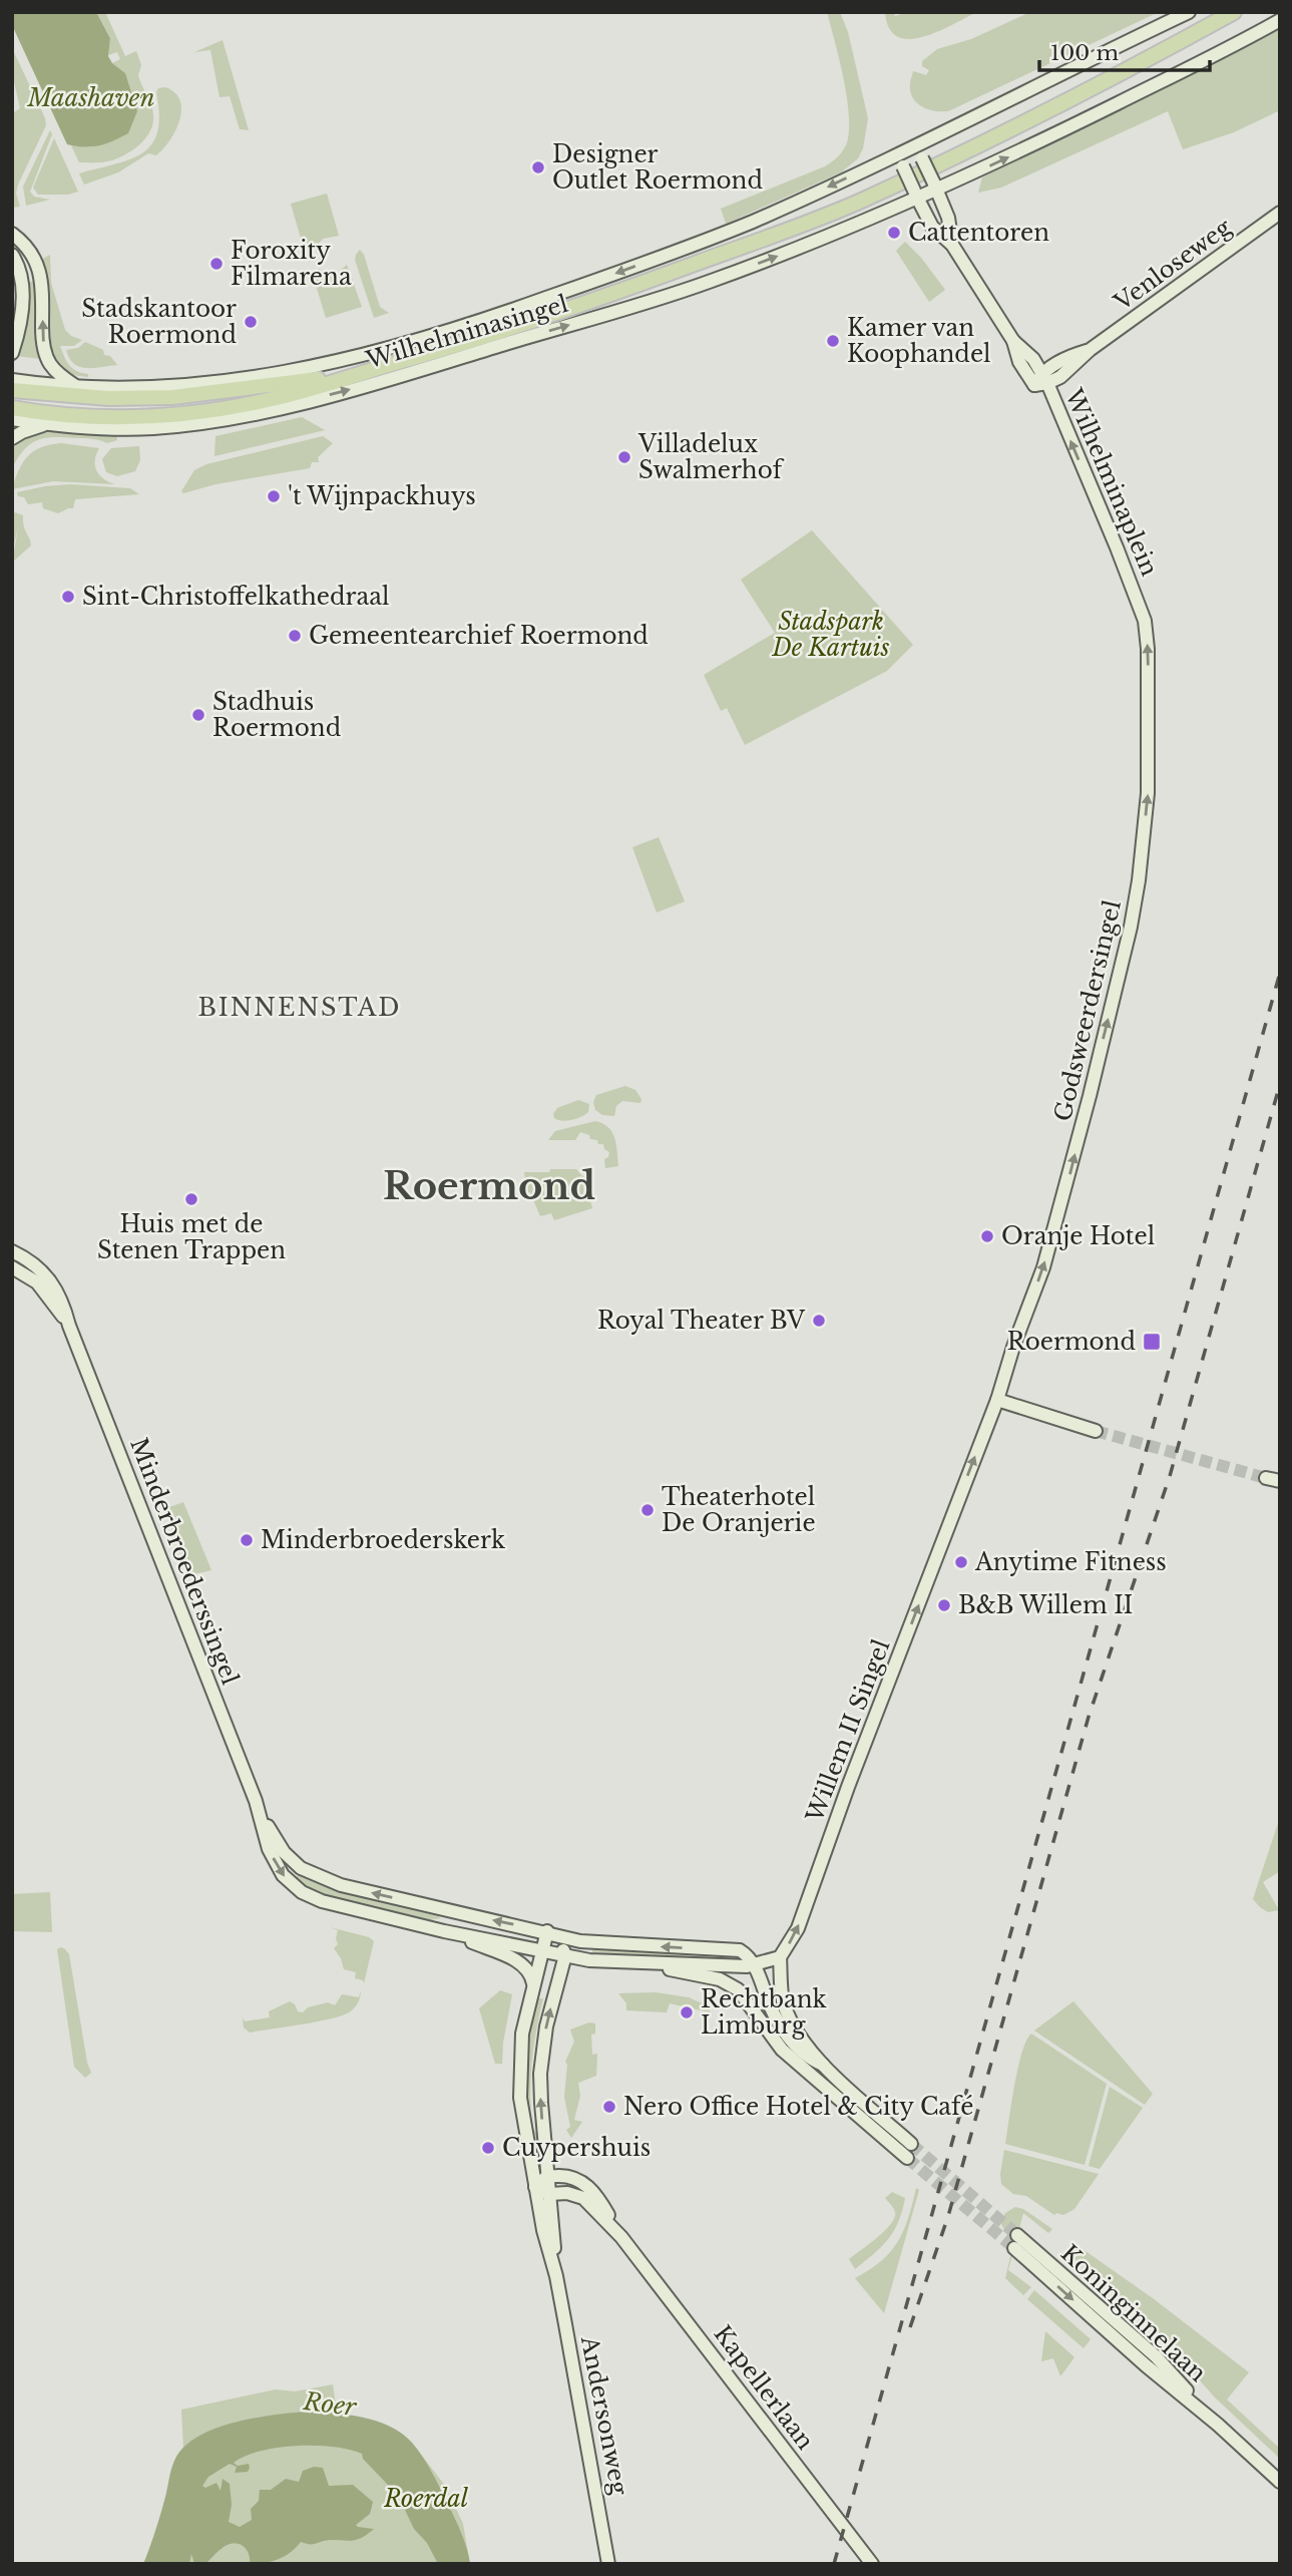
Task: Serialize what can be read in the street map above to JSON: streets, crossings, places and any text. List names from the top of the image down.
{
  "streets": {
    "main road": [
      "Venloseweg",
      "Wilhelminasingel",
      "Wilhelminaplein",
      "Godsweerdersingel",
      "Minderbroederssingel",
      "Willem II Singel",
      "Koninginnelaan",
      "Kapellerlaan",
      "Andersonweg"
    ]
  },
  "crossings": [
    ["Venloseweg", "Wilhelminaplein"],
    ["Wilhelminaplein", "Godsweerdersingel"],
    ["Godsweerdersingel", "Willem II Singel"],
    ["Minderbroederssingel", "Andersonweg"],
    ["Kapellerlaan", "Andersonweg"]
  ],
  "one_way": ["Wilhelminaplein", "Godsweerdersingel", "Willem II Singel"],
  "districts": ["BINNENSTAD", "Roermond"],
  "water": ["Maashaven", "Roer"],
  "parks": ["Stadspark De Kartuis", "Roerdal"],
  "places": {
    "other": [
      "Designer Outlet Roermond",
      "Cattentoren",
      "Foroxity Filmarena",
      "Stadskantoor Roermond",
      "Kamer van Koophandel",
      "Villadelux Swalmerhof",
      "'t Wijnpackhuys",
      "Sint-Christoffelkathedraal",
      "Gemeentearchief Roermond",
      "Stadhuis Roermond",
      "Huis met de Stenen Trappen",
      "Oranje Hotel",
      "Royal Theater BV",
      "Theaterhotel De Oranjerie",
      "Minderbroederskerk",
      "Anytime Fitness",
      "B&B Willem II",
      "Rechtbank Limburg",
      "Nero Office Hotel & City Café",
      "Cuypershuis"
    ],
    "transit": ["Roermond"]
  },
  "scale_bar": "100 m"
}
